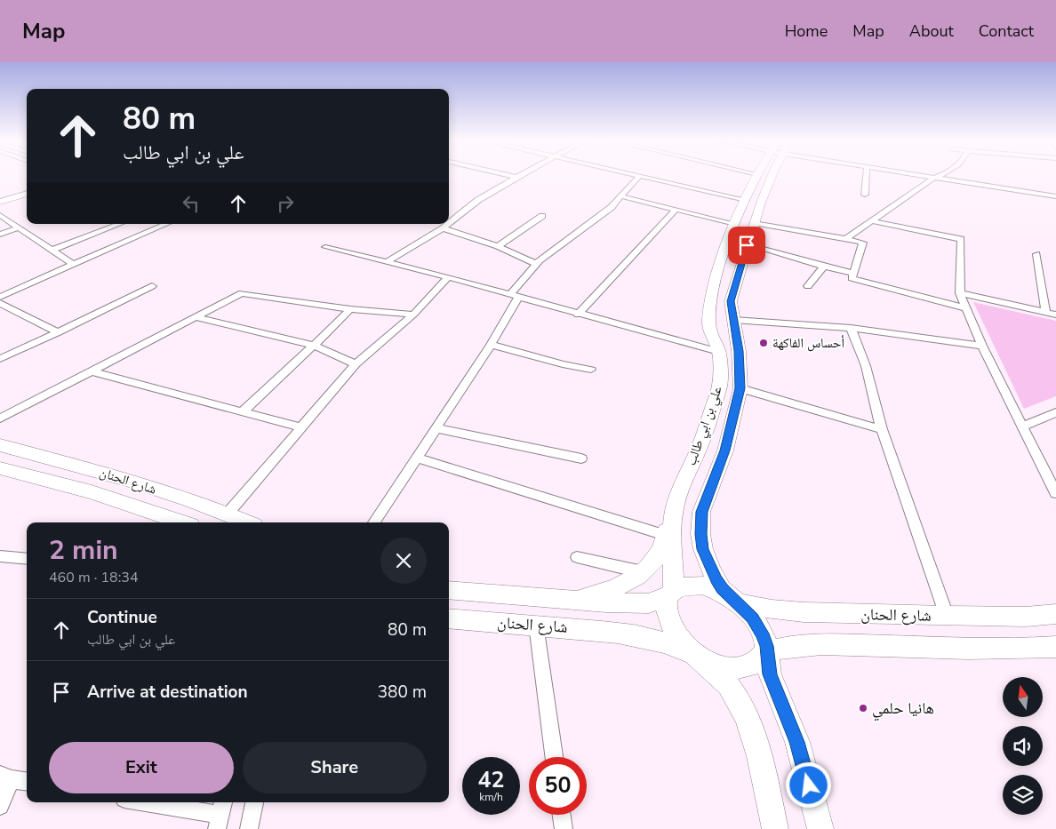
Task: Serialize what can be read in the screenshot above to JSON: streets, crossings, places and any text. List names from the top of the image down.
{
  "streets": {
    "main road": ["علي بن ابي طالب", "شارع الحنان"]
  },
  "crossings": [
    ["علي بن ابي طالب", "شارع الحنان"]
  ],
  "places": ["أحساس الفاكهة", "هانيا حلمي"],
  "north": "top",
  "page": {
    "header": "Map",
    "nav": [
      "Home",
      "Map",
      "About",
      "Contact"
    ],
    "turn": ["80 m", "علي بن ابي طالب"],
    "heading": ["2 min", "460 m · 18:34"],
    "list": [
      {
        "name": "Continue",
        "note": "علي بن ابي طالب",
        "value": "80 m"
      },
      {
        "name": "Arrive at destination",
        "value": "380 m"
      }
    ],
    "buttons": ["Exit", "Share"],
    "speed": "42 km/h",
    "limit": "50"
  }
}
